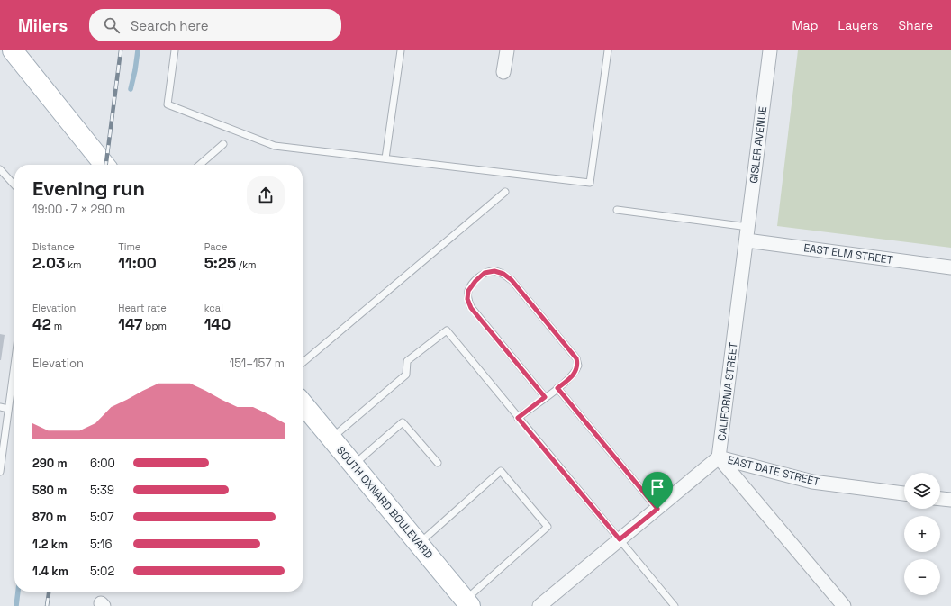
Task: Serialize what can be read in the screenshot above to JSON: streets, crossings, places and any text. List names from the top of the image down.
{
  "streets": {
    "main road": ["SOUTH OXNARD BOULEVARD"],
    "street": [
      "GISLER AVENUE",
      "EAST ELM STREET",
      "CALIFORNIA STREET",
      "EAST DATE STREET"
    ]
  },
  "crossings": [
    ["GISLER AVENUE", "EAST ELM STREET"],
    ["GISLER AVENUE", "CALIFORNIA STREET"],
    ["EAST ELM STREET", "CALIFORNIA STREET"],
    ["CALIFORNIA STREET", "EAST DATE STREET"]
  ],
  "page": {
    "header": "Milers",
    "search": "Search here",
    "nav": ["Map", "Layers", "Share"],
    "heading": ["Evening run", "19:00 · 7 × 290 m"],
    "stats": [
      ["Distance", "2.03 km"],
      ["Time", "11:00"],
      ["Pace", "5:25 /km"],
      ["Elevation", "42 m"],
      ["Heart rate", "147 bpm"],
      ["kcal", "140"]
    ],
    "chart": ["Elevation", "151–157 m"],
    "list": [
      {
        "name": "290 m",
        "note": "6:00"
      },
      {
        "name": "580 m",
        "note": "5:39"
      },
      {
        "name": "870 m",
        "note": "5:07"
      },
      {
        "name": "1.2 km",
        "note": "5:16"
      },
      {
        "name": "1.4 km",
        "note": "5:02"
      }
    ],
    "map_buttons": ["+", "−"]
  }
}
